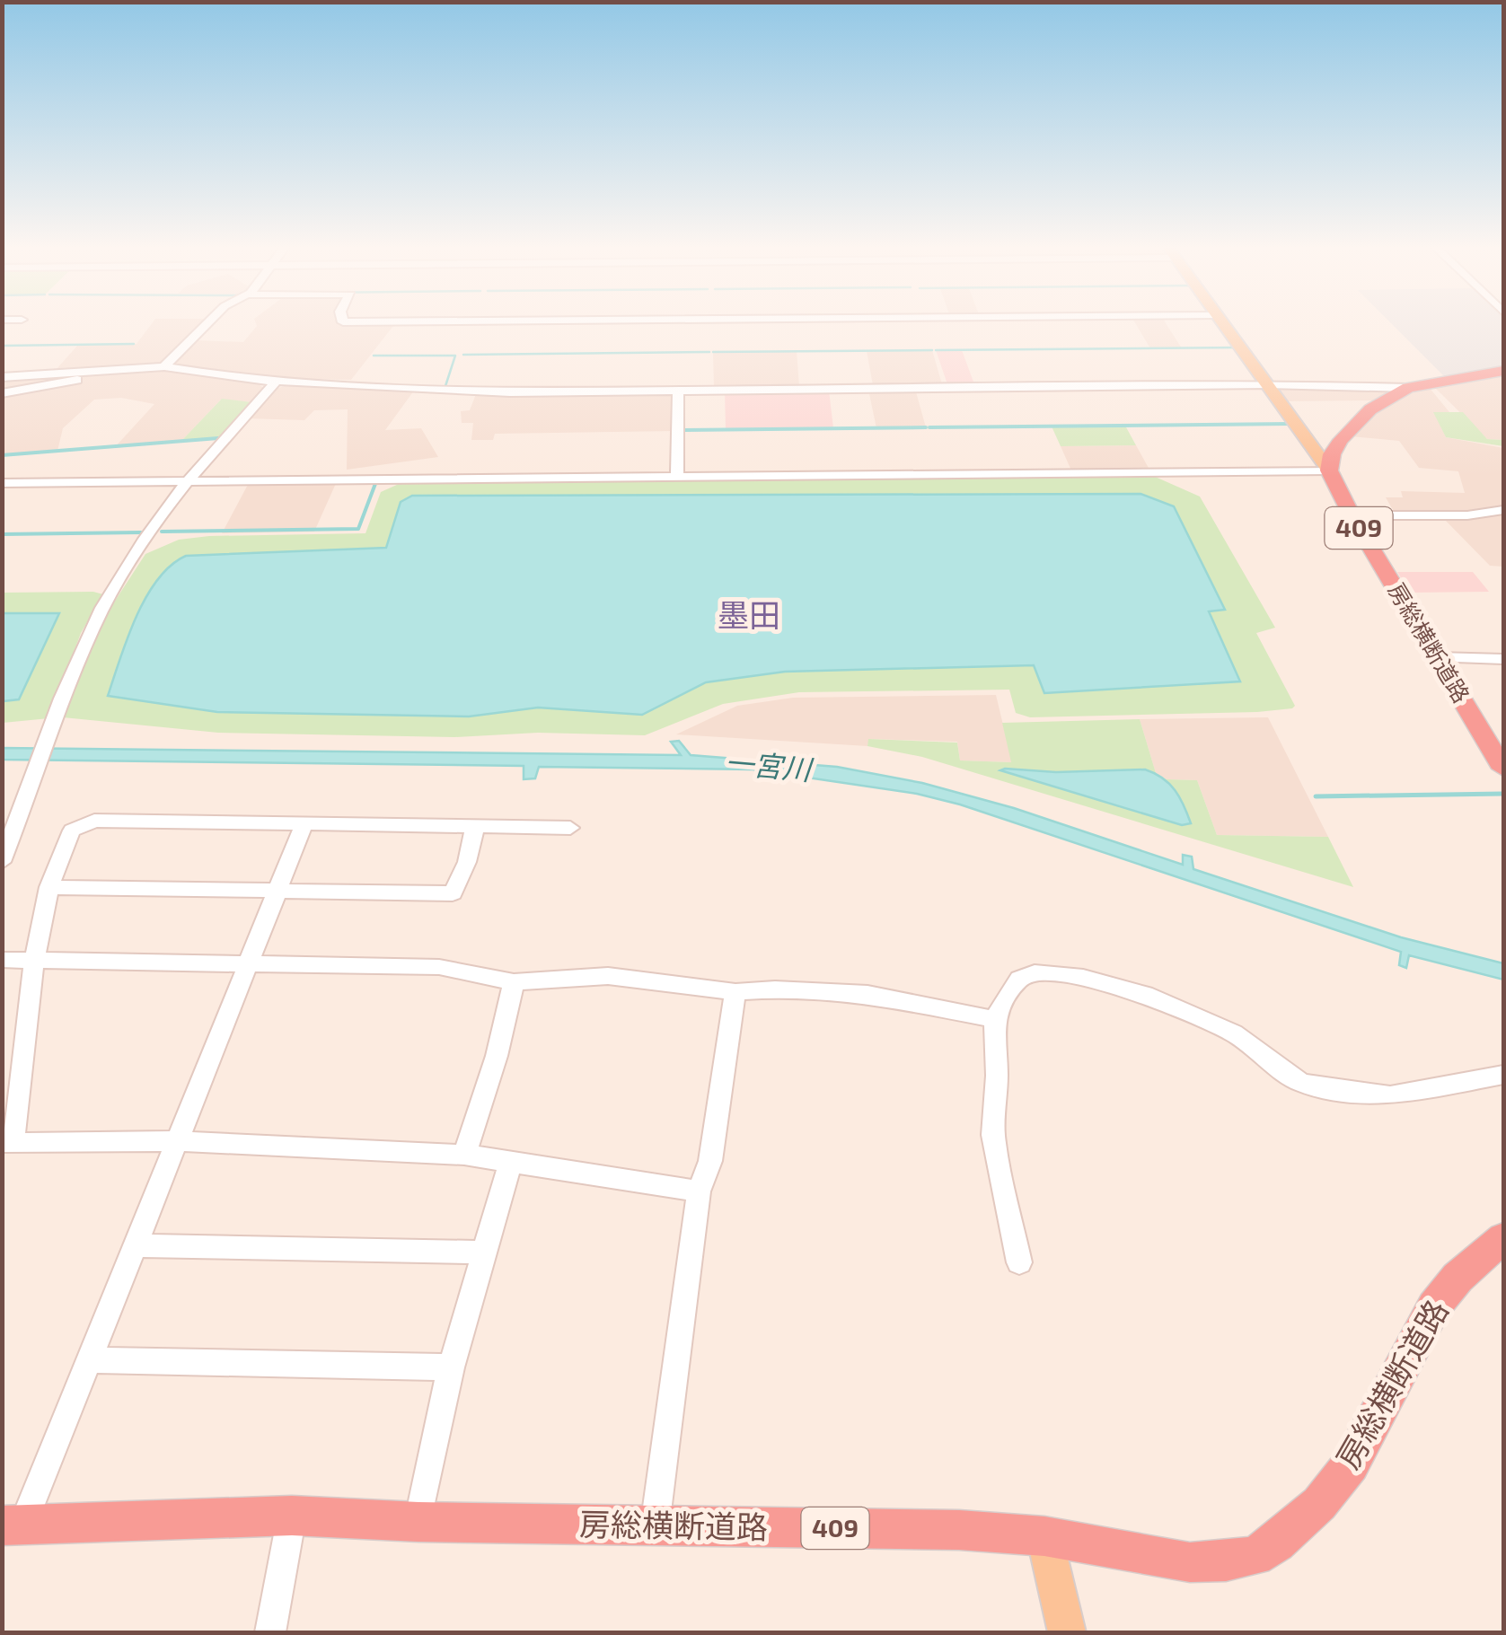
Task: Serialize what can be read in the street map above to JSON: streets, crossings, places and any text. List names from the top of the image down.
{
  "streets": {
    "highway": ["409", "房総横断道路"]
  },
  "crossings": [
    ["409", "房総横断道路"]
  ],
  "districts": ["墨田"],
  "water": ["一宮川"]
}
